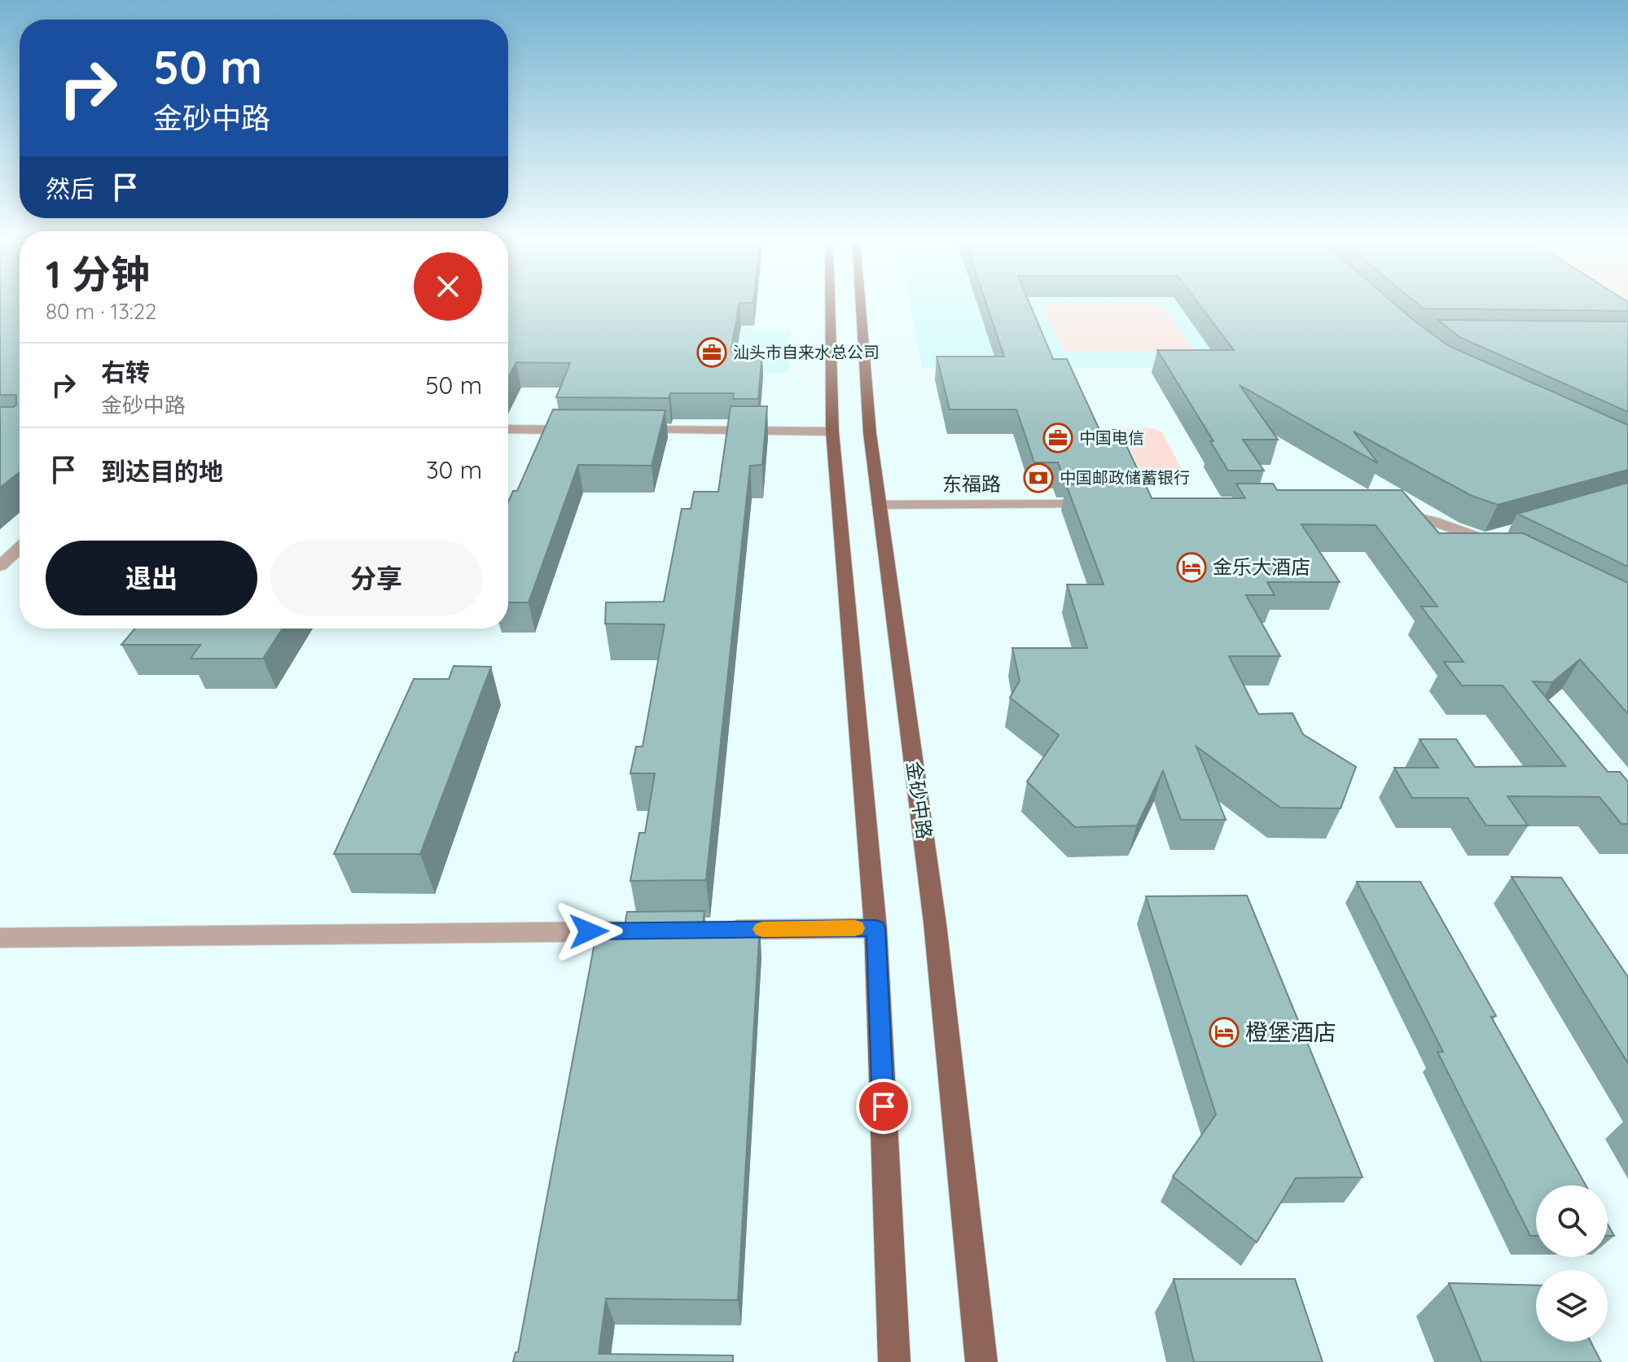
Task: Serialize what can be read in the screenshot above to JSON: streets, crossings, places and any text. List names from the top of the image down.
{
  "streets": {
    "main road": ["金砂中路"],
    "street": ["东福路"]
  },
  "crossings": [
    ["东福路", "金砂中路"]
  ],
  "places": {
    "office": ["汕头市自来水总公司", "中国电信"],
    "bank": ["中国邮政储蓄银行"],
    "hotel": ["金乐大酒店", "橙堡酒店"]
  },
  "page": {
    "turn": ["50 m", "金砂中路"],
    "then": "然后",
    "heading": ["1 分钟", "80 m · 13:22"],
    "list": [
      {
        "name": "右转",
        "note": "金砂中路",
        "value": "50 m"
      },
      {
        "name": "到达目的地",
        "value": "30 m"
      }
    ],
    "buttons": ["退出", "分享"]
  }
}
